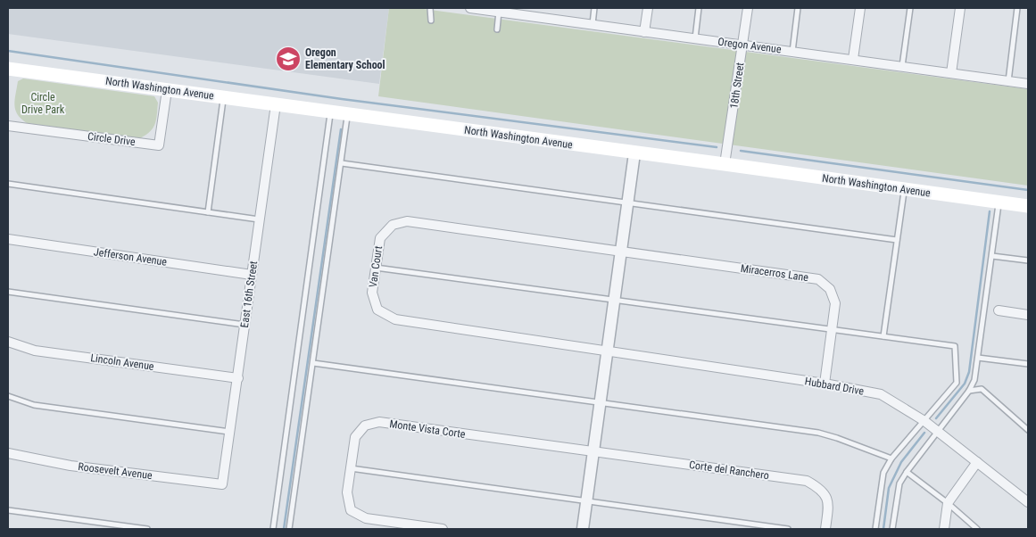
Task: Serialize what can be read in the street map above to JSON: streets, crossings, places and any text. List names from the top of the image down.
{
  "streets": {
    "main road": ["North Washington Avenue"],
    "street": [
      "Oregon Avenue",
      "18th Street",
      "Circle Drive",
      "Jefferson Avenue",
      "Van Court",
      "Miracerros Lane",
      "East 16th Street",
      "Lincoln Avenue",
      "Hubbard Drive",
      "Monte Vista Corte",
      "Corte del Ranchero",
      "Roosevelt Avenue"
    ]
  },
  "crossings": [
    ["Oregon Avenue", "18th Street"],
    ["18th Street", "North Washington Avenue"],
    ["North Washington Avenue", "Circle Drive"],
    ["North Washington Avenue", "East 16th Street"],
    ["Jefferson Avenue", "East 16th Street"],
    ["Van Court", "Miracerros Lane"],
    ["Van Court", "Hubbard Drive"],
    ["Miracerros Lane", "Hubbard Drive"],
    ["East 16th Street", "Lincoln Avenue"],
    ["East 16th Street", "Roosevelt Avenue"],
    ["Monte Vista Corte", "Corte del Ranchero"]
  ],
  "parks": ["Circle Drive Park"],
  "places": {
    "school or university": ["Oregon Elementary School"]
  }
}
